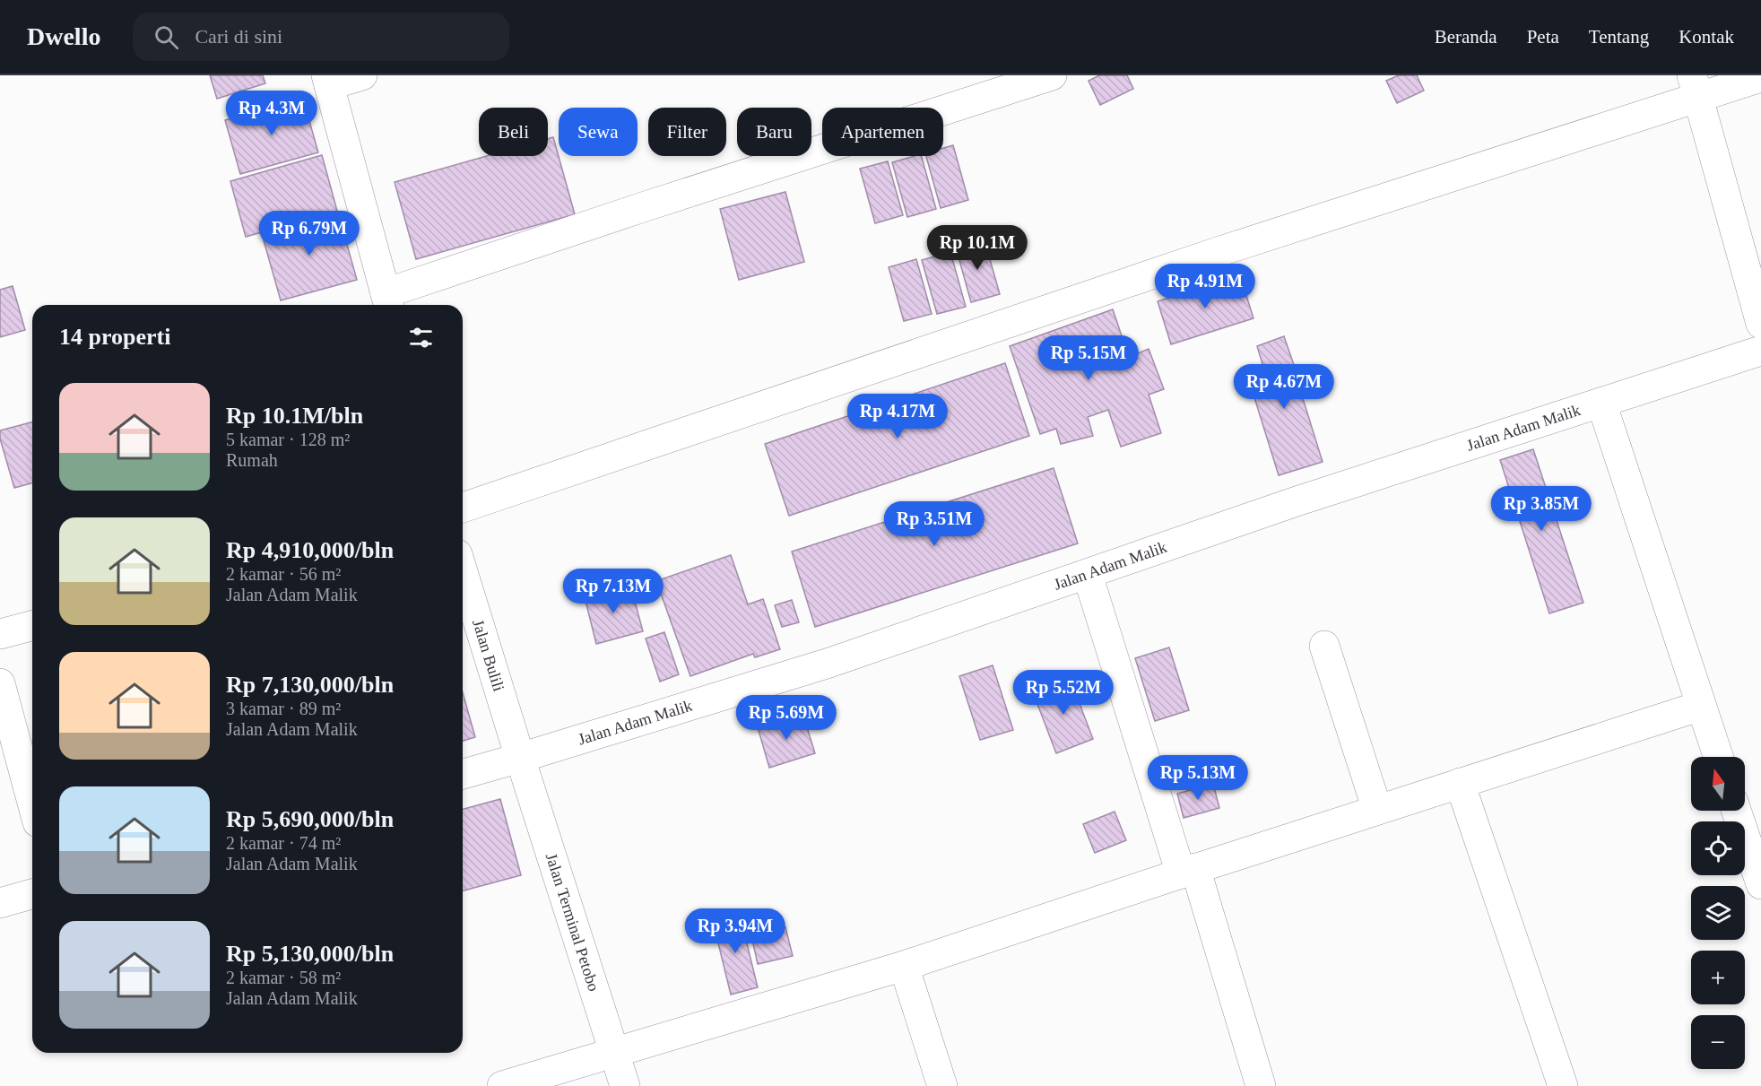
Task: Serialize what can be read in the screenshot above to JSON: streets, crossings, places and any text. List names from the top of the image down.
{
  "streets": {
    "street": ["Jalan Adam Malik", "Jalan Bulili", "Jalan Terminal Petobo"]
  },
  "crossings": [
    ["Jalan Adam Malik", "Jalan Bulili"],
    ["Jalan Adam Malik", "Jalan Terminal Petobo"],
    ["Jalan Bulili", "Jalan Terminal Petobo"]
  ],
  "north": "top",
  "page": {
    "header": "Dwello",
    "search": "Cari di sini",
    "nav": [
      "Beranda",
      "Peta",
      "Tentang",
      "Kontak"
    ],
    "price": [
      "Rp 4.3M",
      "Rp 6.79M",
      "Rp 10.1M",
      "Rp 4.91M",
      "Rp 5.15M",
      "Rp 4.67M",
      "Rp 4.17M",
      "Rp 3.85M",
      "Rp 3.51M",
      "Rp 7.13M",
      "Rp 5.52M",
      "Rp 5.69M",
      "Rp 5.13M",
      "Rp 3.94M"
    ],
    "chip": [
      "Beli",
      "Sewa",
      "Filter",
      "Baru",
      "Apartemen"
    ],
    "heading": "14 properti",
    "list": [
      {
        "name": "Rp 10.1M/bln",
        "note": "5 kamar · 128 m² · Rumah"
      },
      {
        "name": "Rp 4,910,000/bln",
        "note": "2 kamar · 56 m² · Jalan Adam Malik"
      },
      {
        "name": "Rp 7,130,000/bln",
        "note": "3 kamar · 89 m² · Jalan Adam Malik"
      },
      {
        "name": "Rp 5,690,000/bln",
        "note": "2 kamar · 74 m² · Jalan Adam Malik"
      },
      {
        "name": "Rp 5,130,000/bln",
        "note": "2 kamar · 58 m² · Jalan Adam Malik"
      }
    ],
    "map_buttons": ["+", "−"]
  }
}
